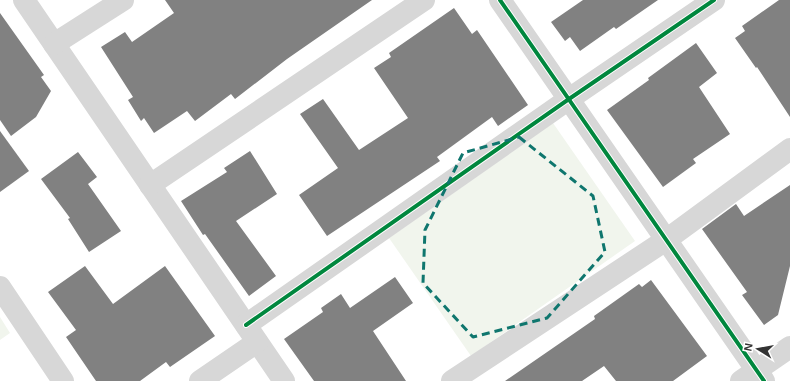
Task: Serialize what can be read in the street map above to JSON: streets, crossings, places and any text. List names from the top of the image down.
{
  "north": "left"
}
